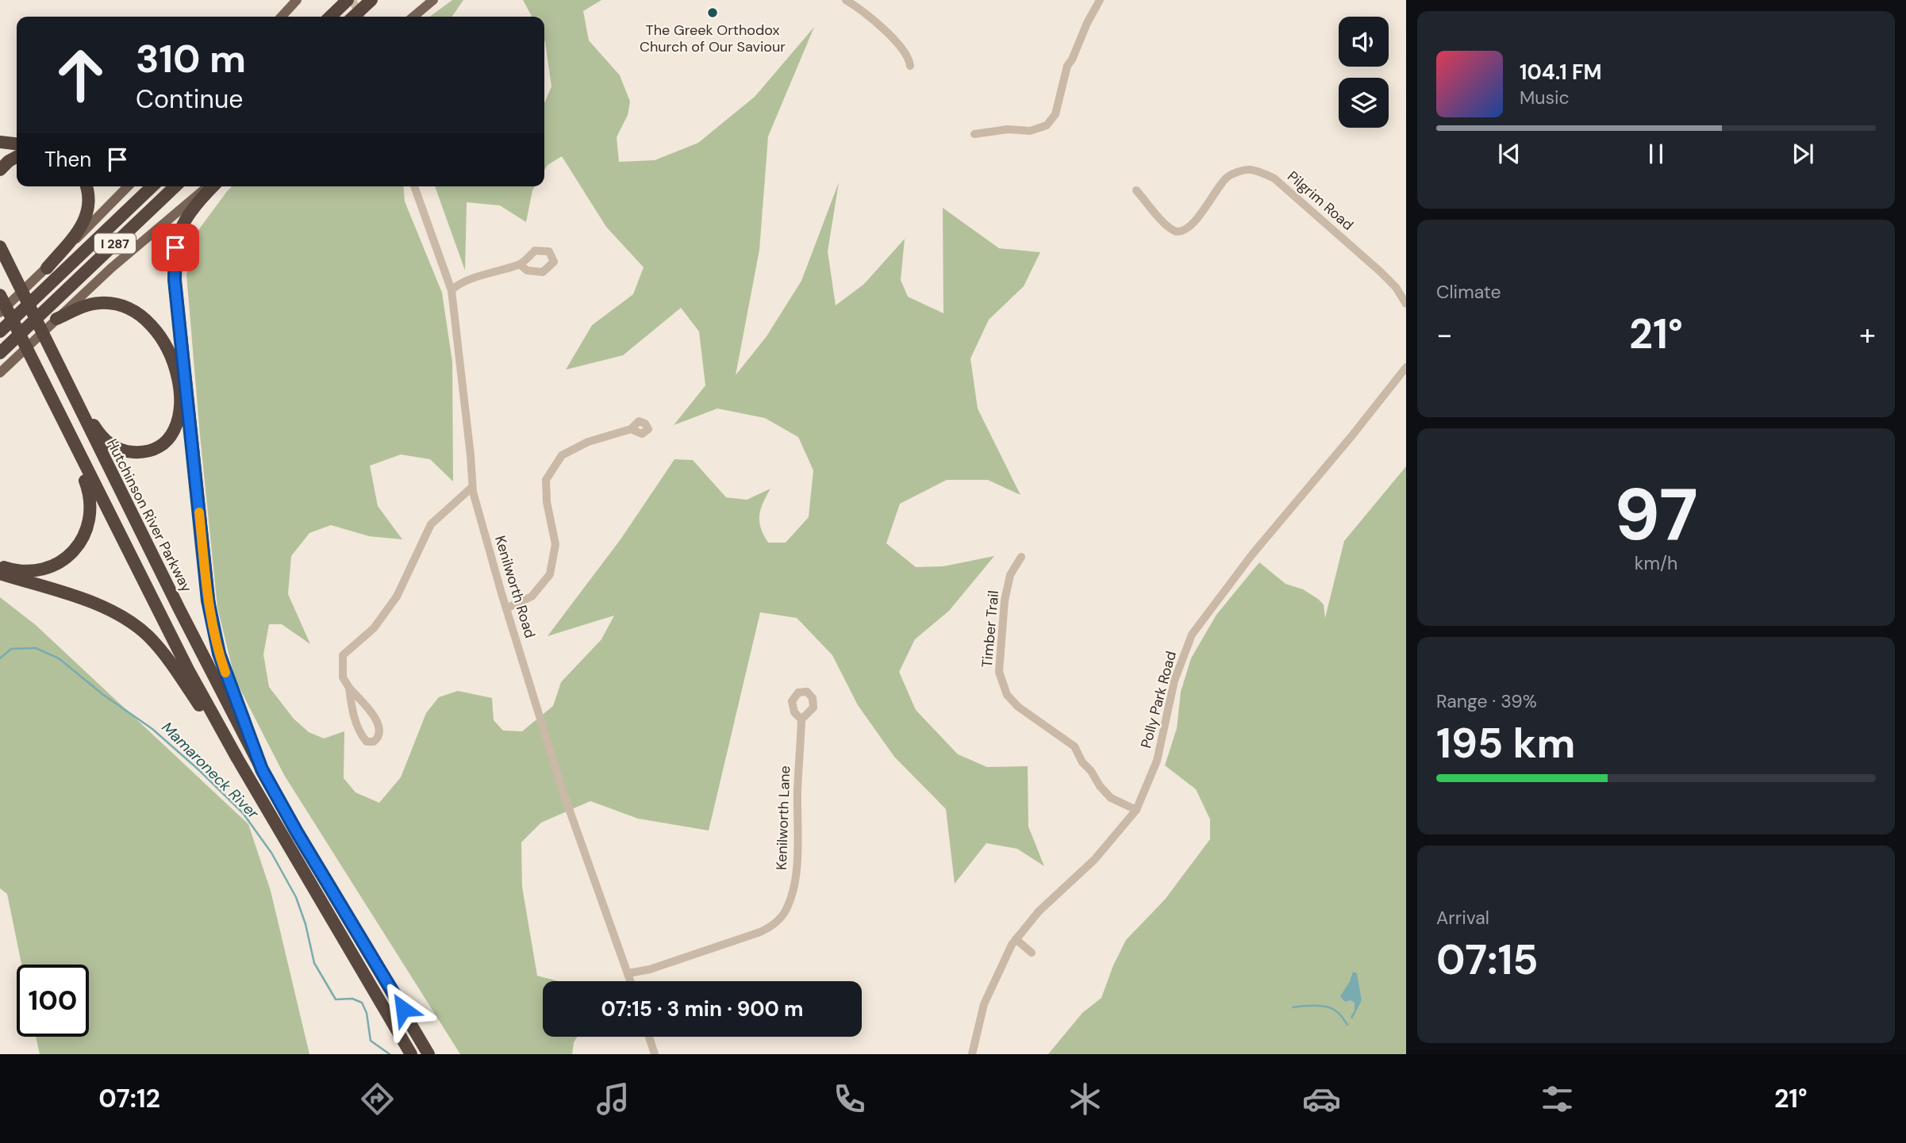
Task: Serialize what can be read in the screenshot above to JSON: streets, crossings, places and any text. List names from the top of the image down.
{
  "streets": {
    "highway": ["I 287", "Hutchinson River Parkway"],
    "street": [
      "Pilgrim Road",
      "Kenilworth Road",
      "Timber Trail",
      "Polly Park Road",
      "Kenilworth Lane"
    ]
  },
  "crossings": [
    ["Kenilworth Road", "Kenilworth Lane"],
    ["Timber Trail", "Polly Park Road"]
  ],
  "water": ["Mamaroneck River"],
  "places": ["The Greek Orthodox Church of Our Saviour"],
  "page": {
    "turn": ["310 m", "Continue"],
    "song": ["104.1 FM", "Music"],
    "then": "Then",
    "tile": [
      "Climate",
      ["97", "km/h"],
      ["Range · 39%", "195 km"],
      ["Arrival", "07:15"]
    ],
    "heat": ["−", "21°", "+"],
    "limit": "100",
    "trip": "07:15 · 3 min · 900 m",
    "tabs": ["07:12", "21°"]
  }
}
